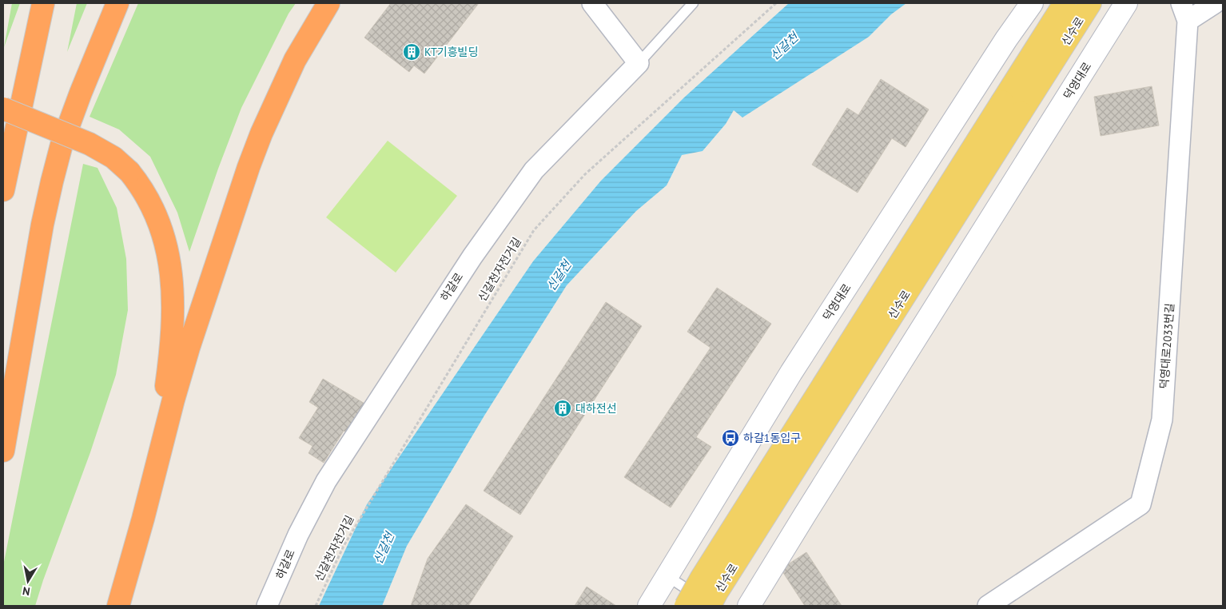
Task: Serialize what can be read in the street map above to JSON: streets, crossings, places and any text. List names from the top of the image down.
{
  "streets": {
    "main road": ["신수로"],
    "street": ["덕영대로", "하갈로", "덕영대로2033번길"],
    "path": ["신갈천자전거길"]
  },
  "water": ["신갈천"],
  "places": {
    "building": ["KT기흥빌딩", "대하전선"],
    "bus stop": ["하갈1동입구"]
  },
  "north": "bottom"
}
